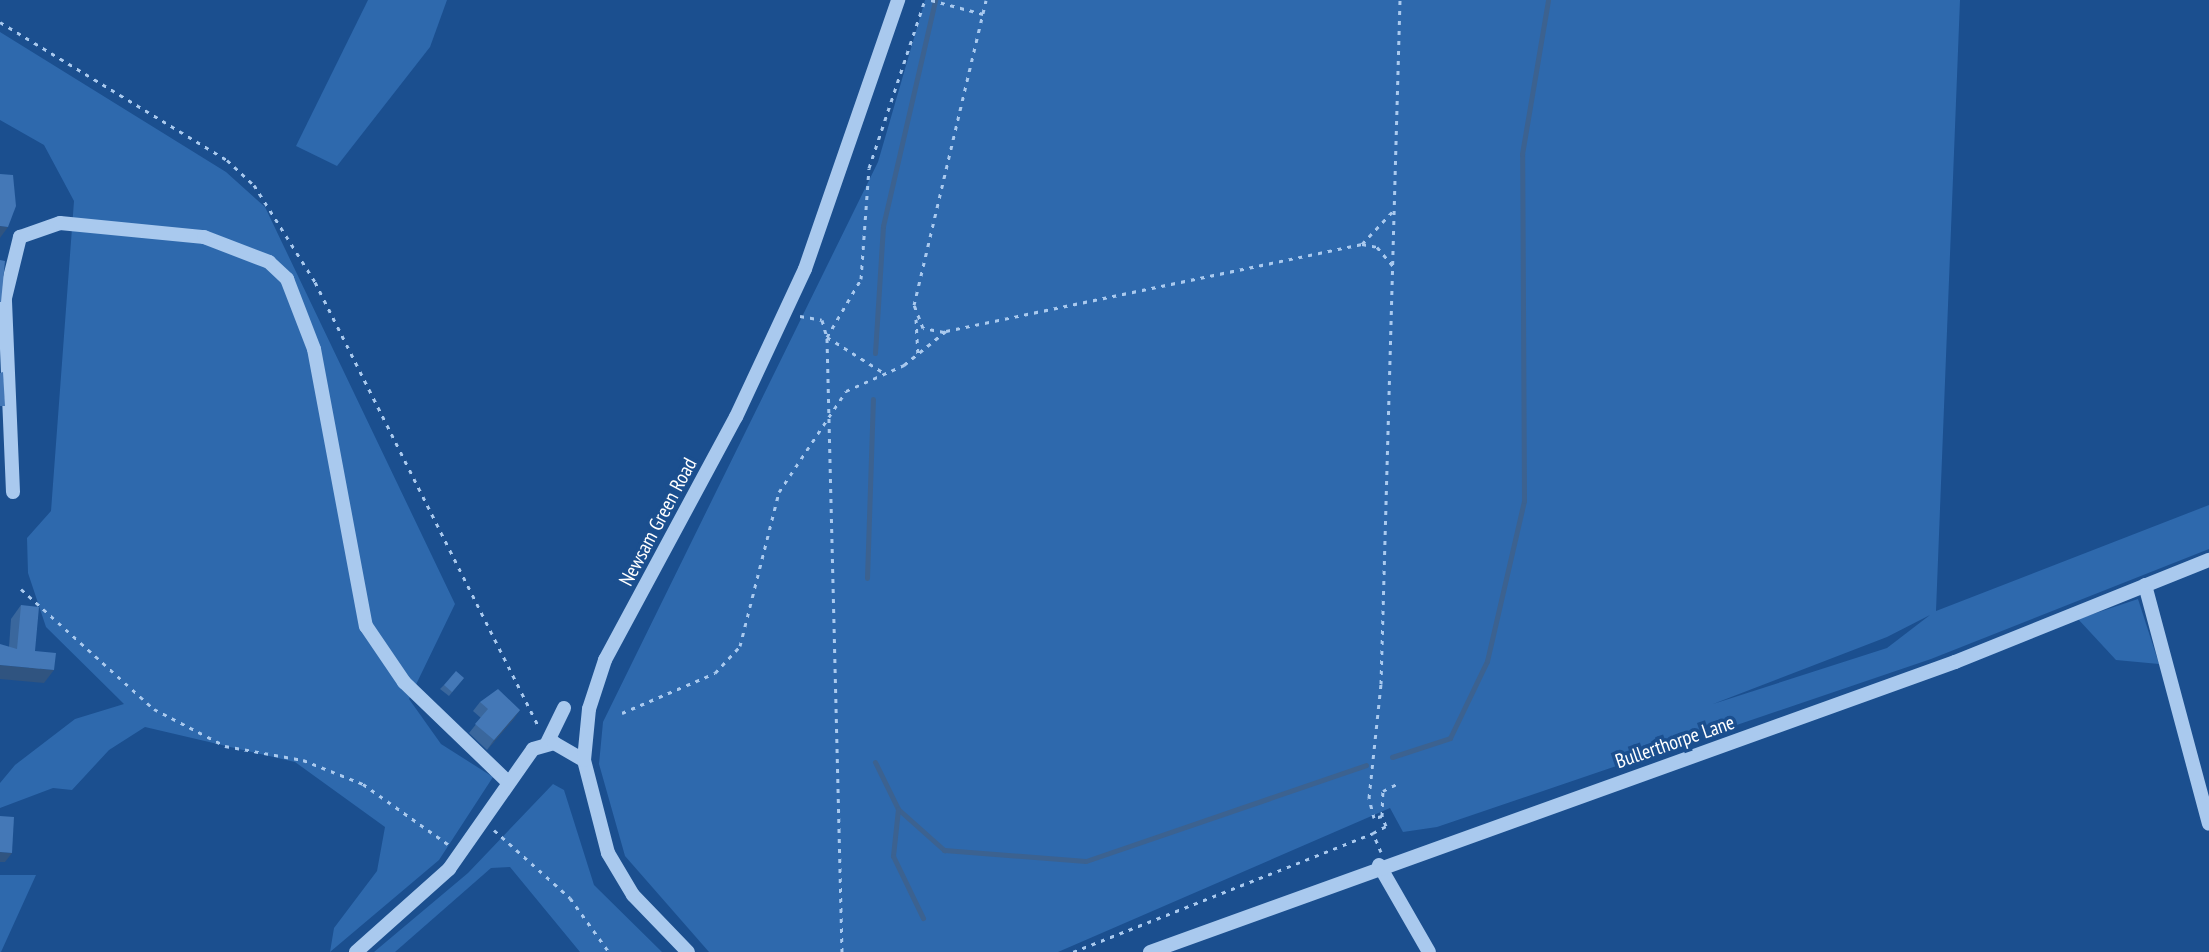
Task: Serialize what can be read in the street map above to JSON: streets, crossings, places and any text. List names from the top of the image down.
{
  "streets": {
    "street": ["Newsam Green Road", "Bullerthorpe Lane"]
  }
}
